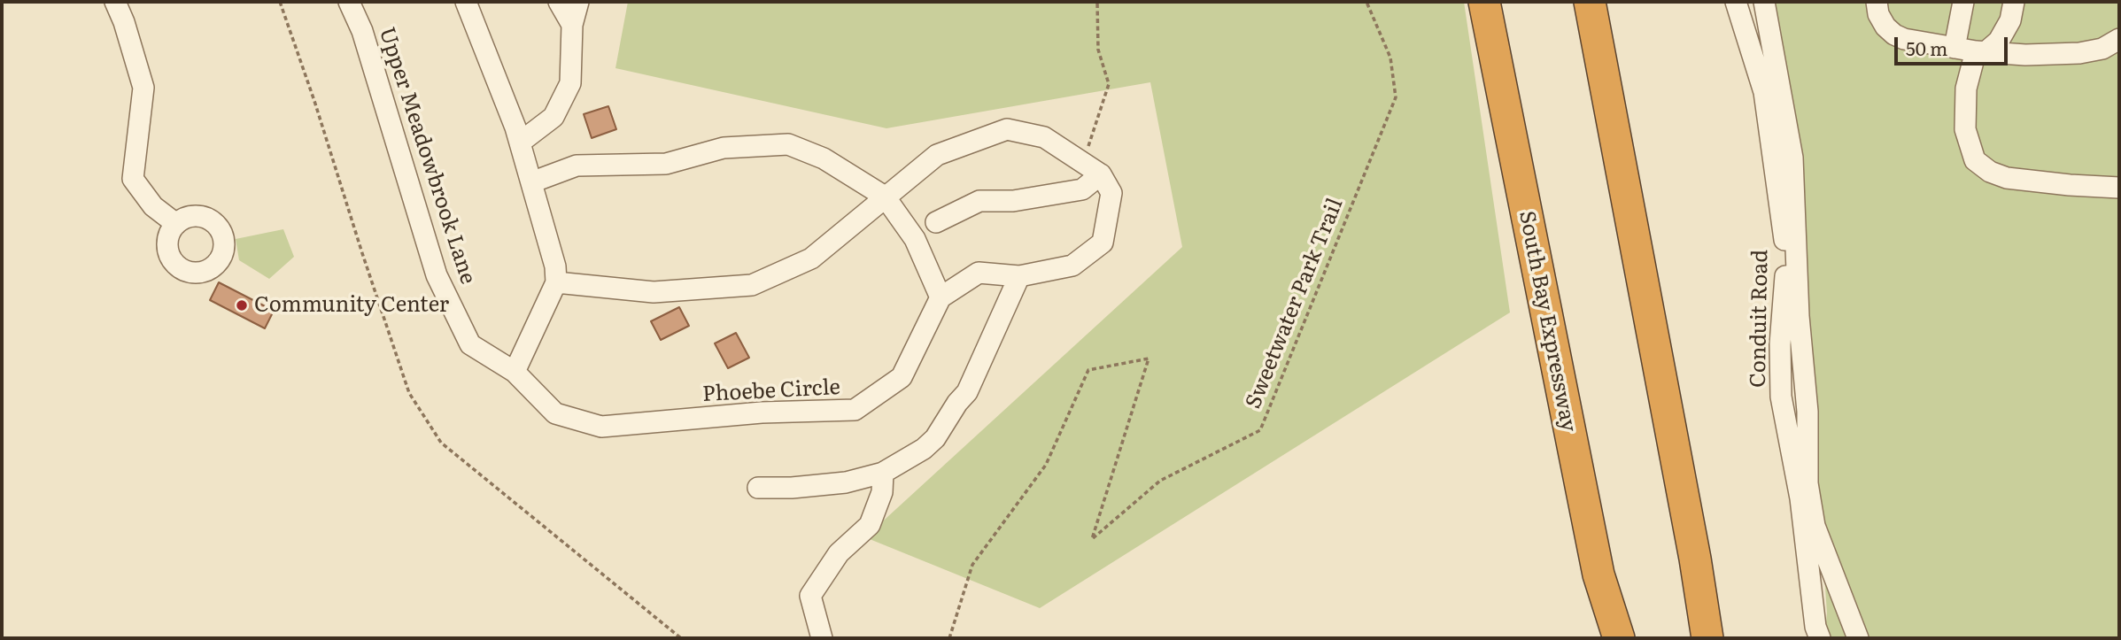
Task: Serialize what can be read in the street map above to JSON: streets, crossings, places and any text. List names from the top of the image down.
{
  "streets": {
    "highway": ["South Bay Expressway"],
    "street": ["Upper Meadowbrook Lane", "Conduit Road", "Phoebe Circle"],
    "path": ["Sweetwater Park Trail"]
  },
  "crossings": [
    ["Upper Meadowbrook Lane", "Phoebe Circle"]
  ],
  "places": ["Community Center"],
  "scale_bar": "50 m"
}
